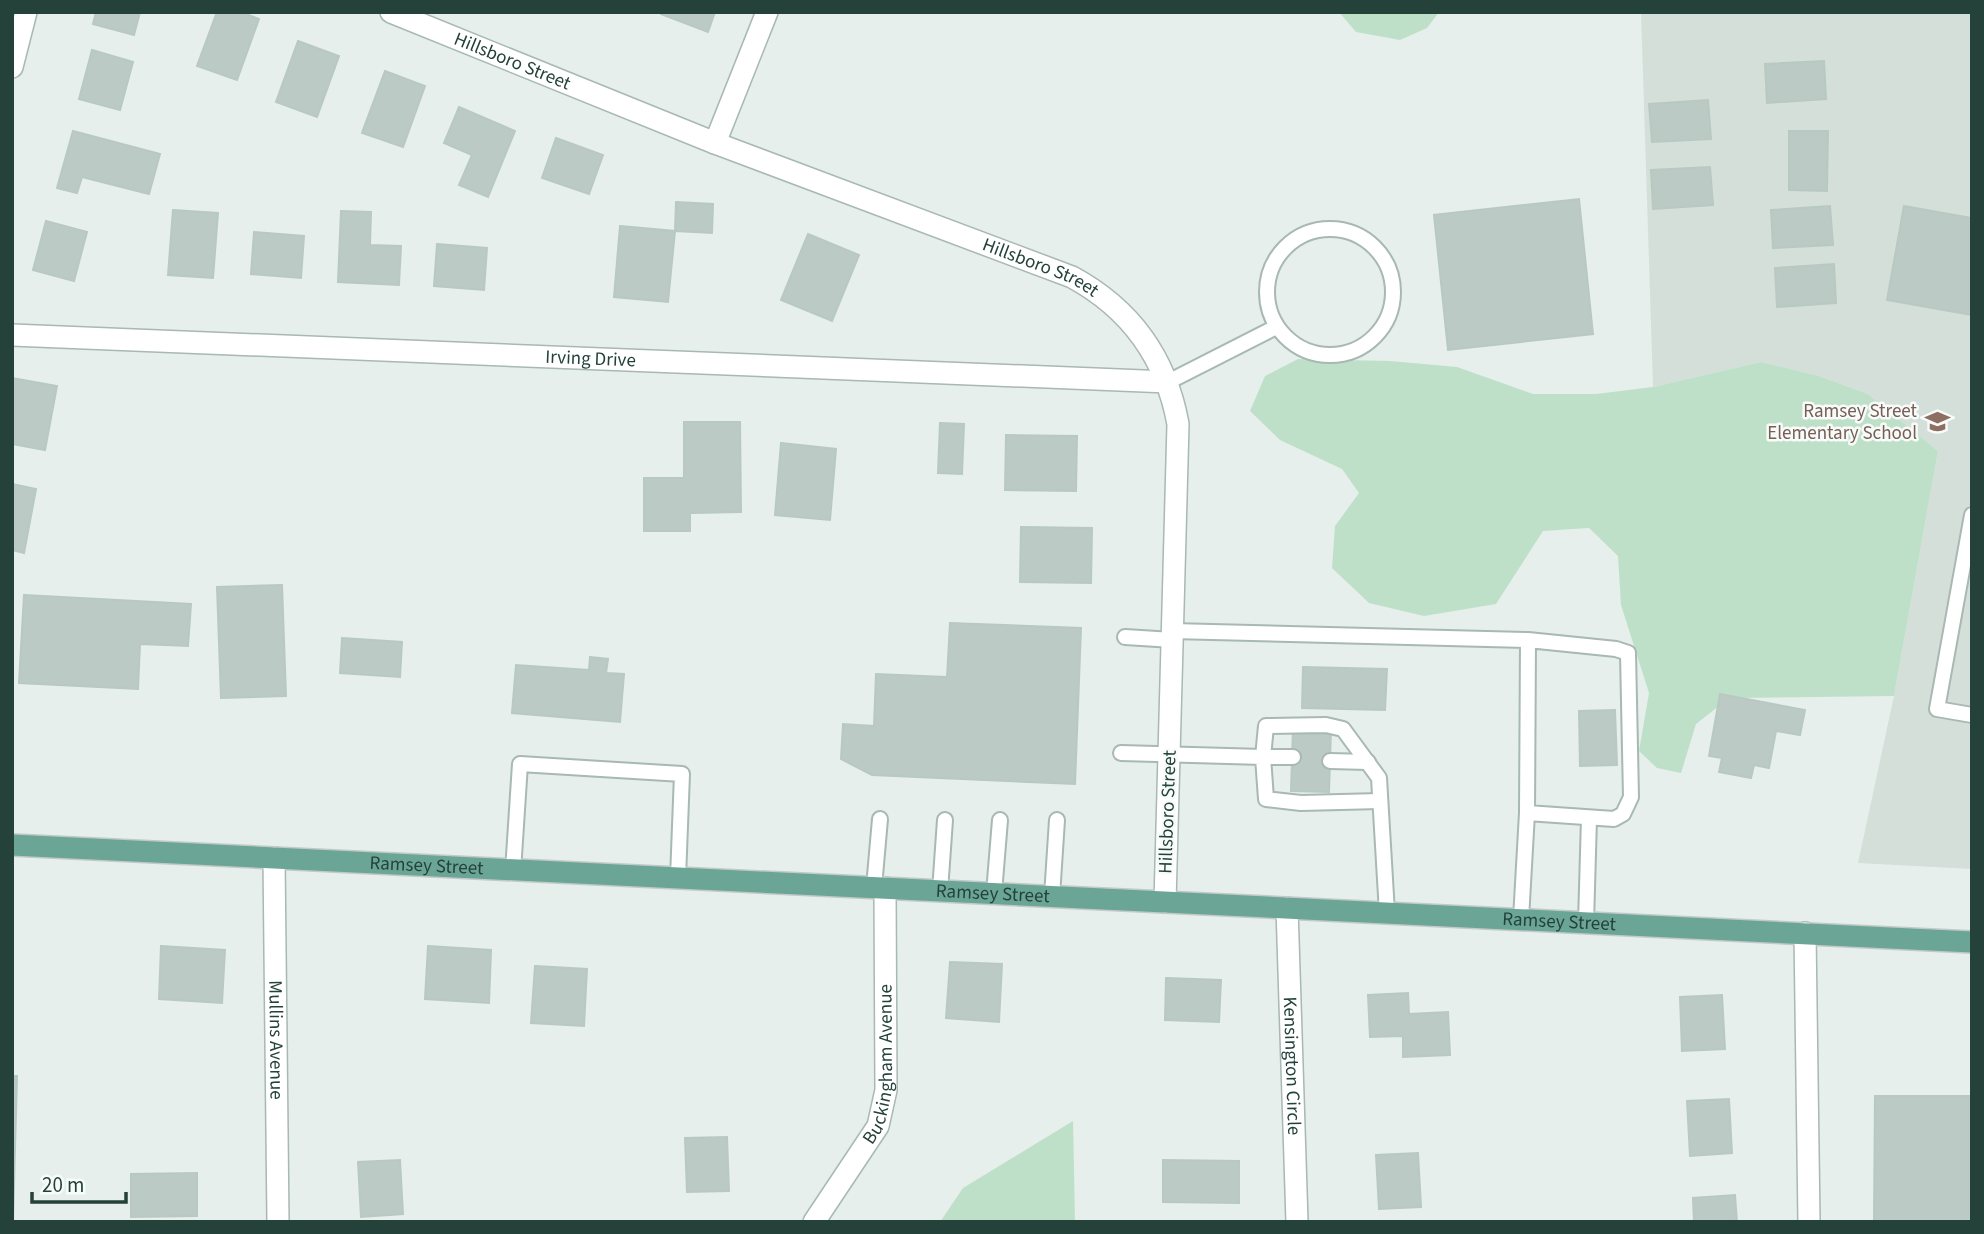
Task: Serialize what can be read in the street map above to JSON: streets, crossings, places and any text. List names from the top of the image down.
{
  "streets": {
    "main road": ["Ramsey Street"],
    "street": [
      "Hillsboro Street",
      "Irving Drive",
      "Mullins Avenue",
      "Buckingham Avenue",
      "Kensington Circle"
    ]
  },
  "crossings": [
    ["Hillsboro Street", "Irving Drive"],
    ["Hillsboro Street", "Ramsey Street"],
    ["Ramsey Street", "Mullins Avenue"],
    ["Ramsey Street", "Buckingham Avenue"],
    ["Ramsey Street", "Kensington Circle"]
  ],
  "places": {
    "school or university": ["Ramsey Street Elementary School"]
  },
  "scale_bar": "20 m"
}
